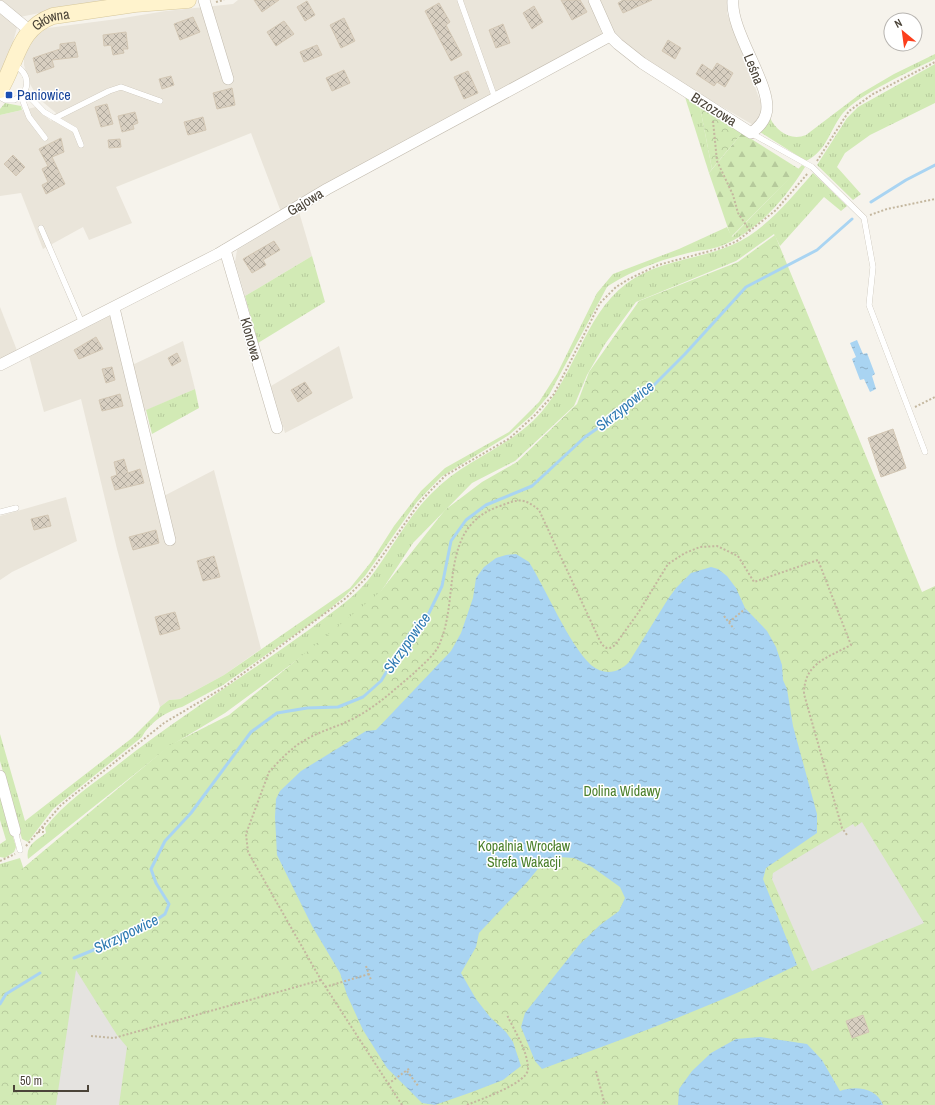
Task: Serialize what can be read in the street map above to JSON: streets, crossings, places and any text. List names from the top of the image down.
{
  "streets": {
    "street": [
      "Główna",
      "Leśna",
      "Brzozowa",
      "Gajowa",
      "Klonowa"
    ]
  },
  "crossings": [
    ["Leśna", "Brzozowa"],
    ["Brzozowa", "Gajowa"],
    ["Gajowa", "Klonowa"]
  ],
  "water": ["Skrzypowice"],
  "parks": ["Dolina Widawy", "Kopalnia Wrocław Strefa Wakacji"],
  "places": {
    "transit": ["Paniowice"]
  },
  "scale_bar": "50 m",
  "north": "top left"
}
